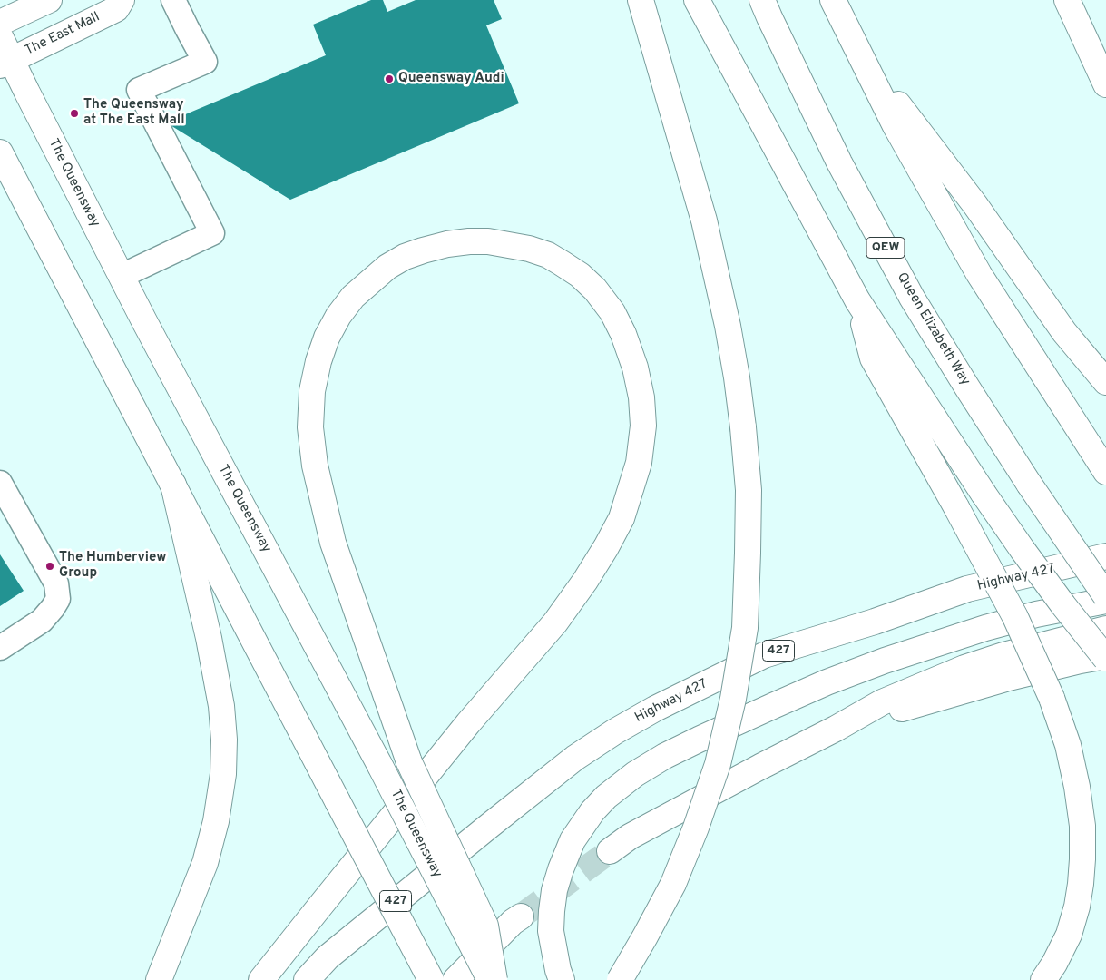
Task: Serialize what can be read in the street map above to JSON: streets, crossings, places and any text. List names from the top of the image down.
{
  "streets": {
    "main road": [
      "The East Mall",
      "The Queensway",
      "QEW",
      "Queen Elizabeth Way",
      "Highway 427",
      "427"
    ]
  },
  "crossings": [
    ["The East Mall", "The Queensway"]
  ],
  "places": ["Queensway Audi", "The Queensway at The East Mall", "The Humberview Group"]
}
